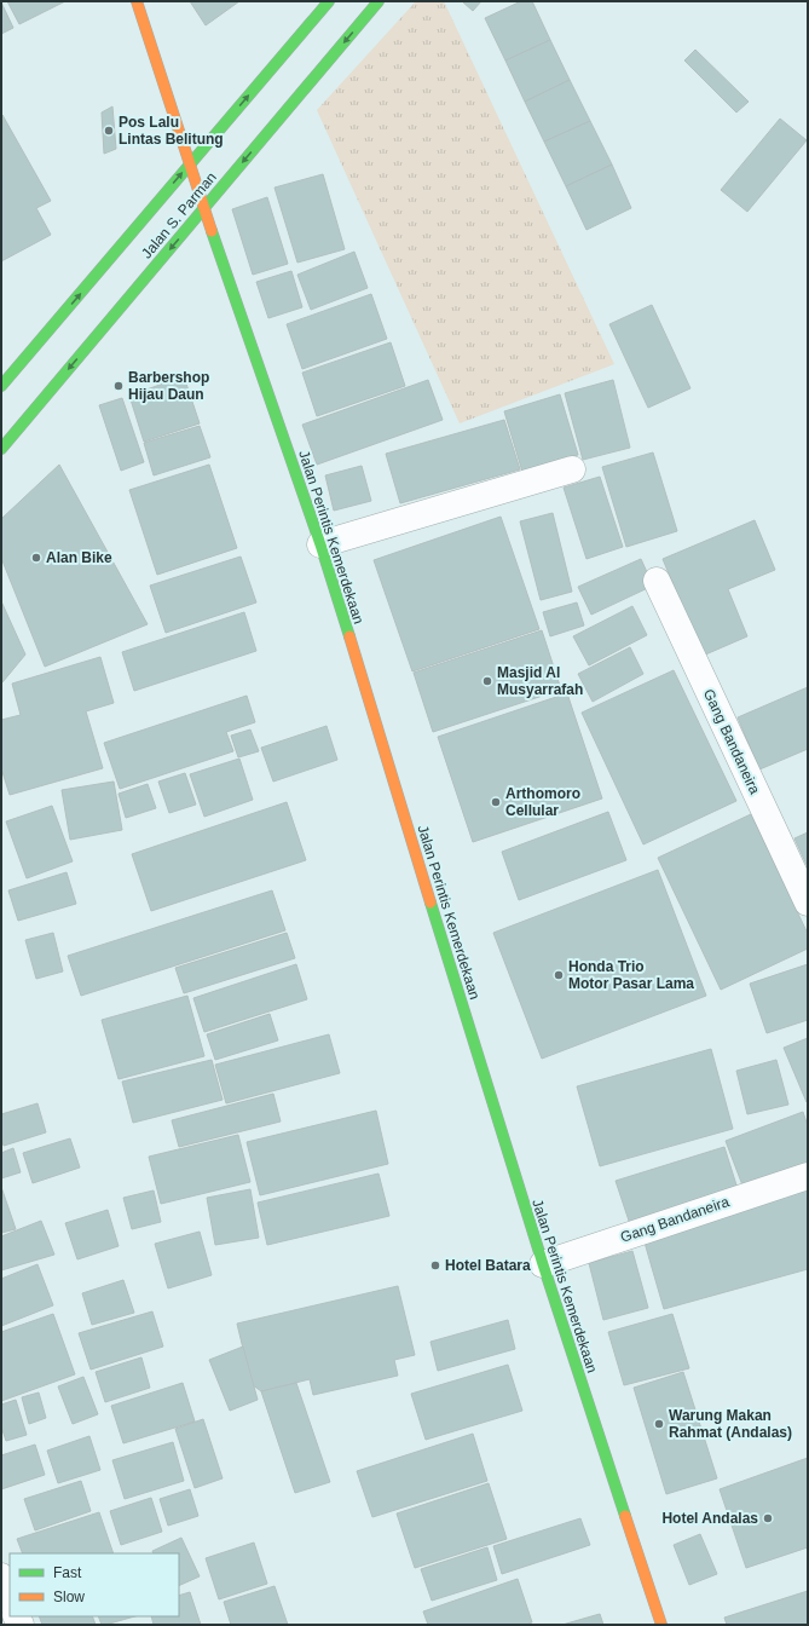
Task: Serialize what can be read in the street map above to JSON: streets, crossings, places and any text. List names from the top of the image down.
{
  "streets": {
    "main road": ["Jalan S. Parman", "Jalan Perintis Kemerdekaan"],
    "street": ["Gang Bandaneira"]
  },
  "crossings": [
    ["Jalan S. Parman", "Jalan Perintis Kemerdekaan"],
    ["Jalan Perintis Kemerdekaan", "Gang Bandaneira"]
  ],
  "places": [
    "Pos Lalu Lintas Belitung",
    "Barbershop Hijau Daun",
    "Alan Bike",
    "Masjid Al Musyarrafah",
    "Arthomoro Cellular",
    "Honda Trio Motor Pasar Lama",
    "Hotel Batara",
    "Warung Makan Rahmat (Andalas)",
    "Hotel Andalas"
  ],
  "legend": ["Fast", "Slow"]
}
